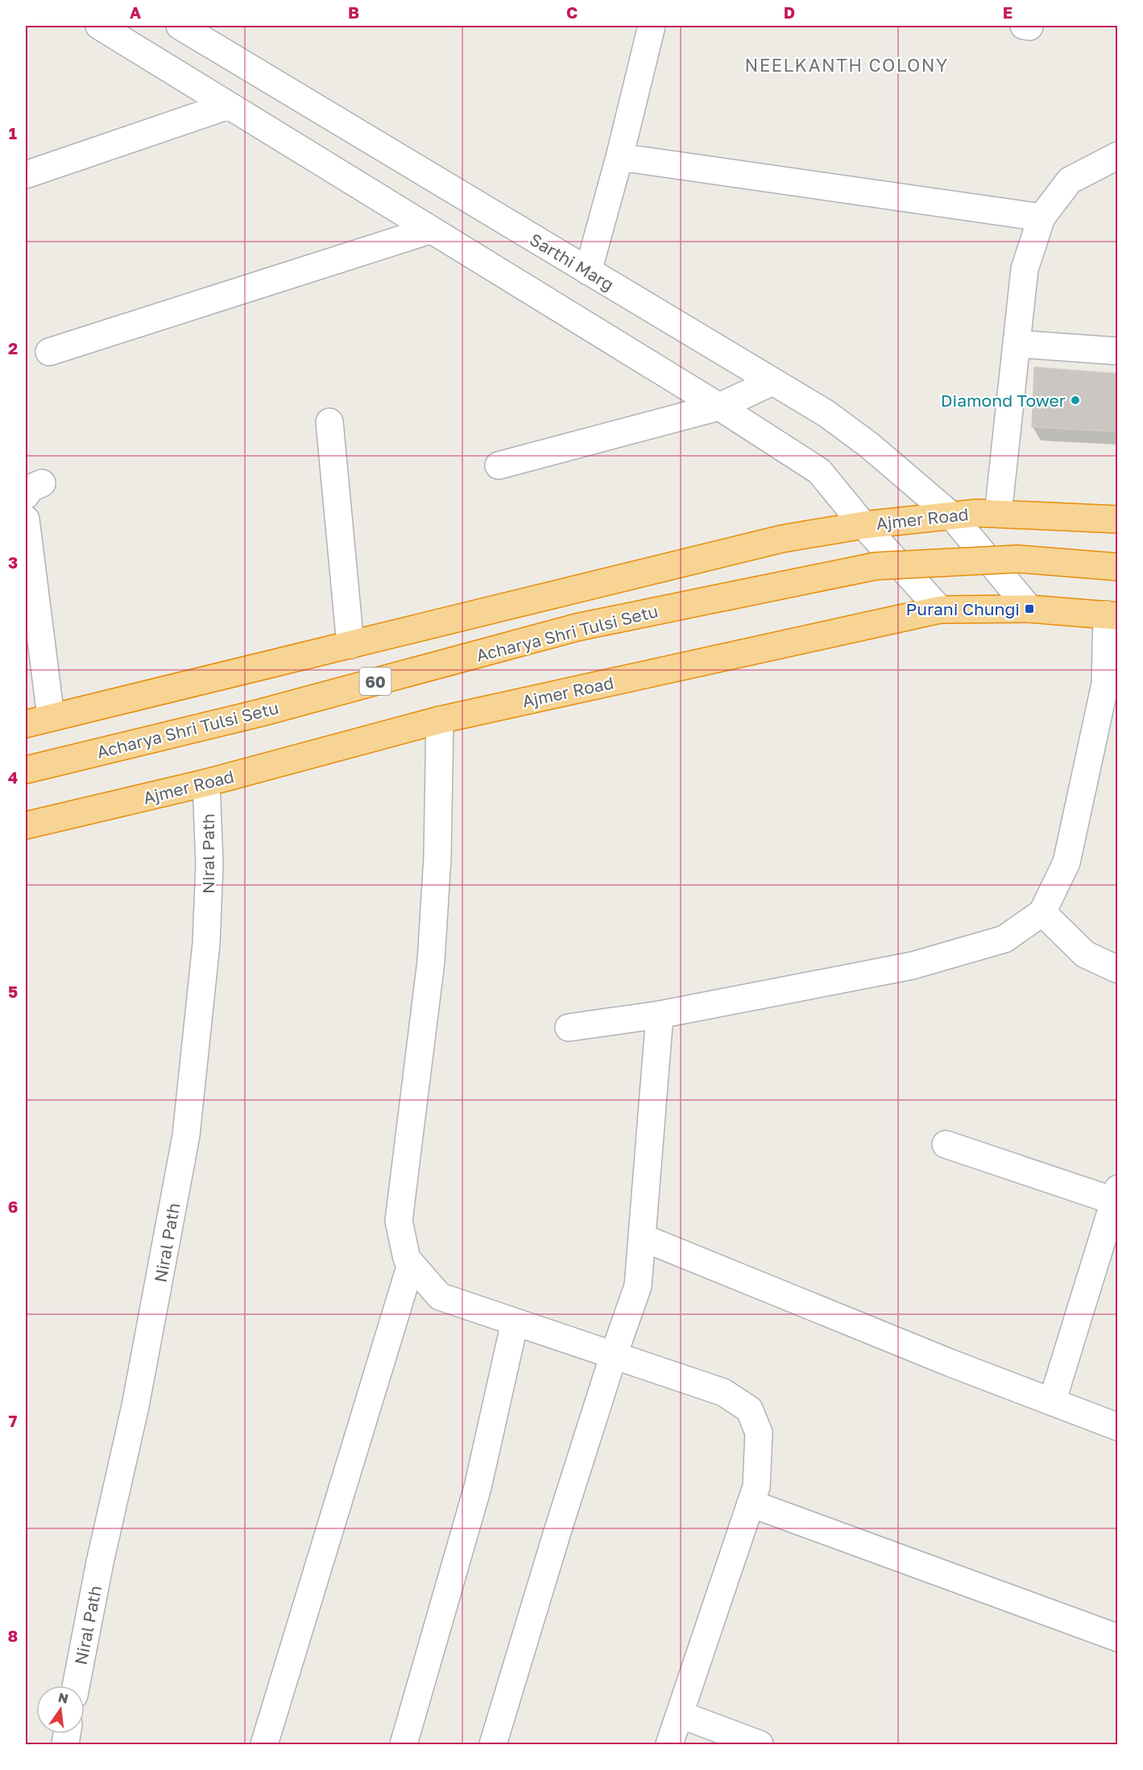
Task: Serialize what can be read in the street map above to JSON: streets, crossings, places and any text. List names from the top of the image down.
{
  "streets": {
    "highway": ["Ajmer Road", "Acharya Shri Tulsi Setu", "60"],
    "street": ["Sarthi Marg", "Niral Path"]
  },
  "crossings": [
    ["Sarthi Marg", "Ajmer Road"],
    ["Ajmer Road", "Niral Path"]
  ],
  "districts": ["NEELKANTH COLONY"],
  "places": {
    "other": ["Diamond Tower"],
    "transit": ["Purani Chungi"]
  },
  "north": "top",
  "grid": {
    "columns": [
      "A",
      "B",
      "C",
      "D",
      "E"
    ],
    "rows": [
      "1",
      "2",
      "3",
      "4",
      "5",
      "6",
      "7",
      "8"
    ]
  }
}
